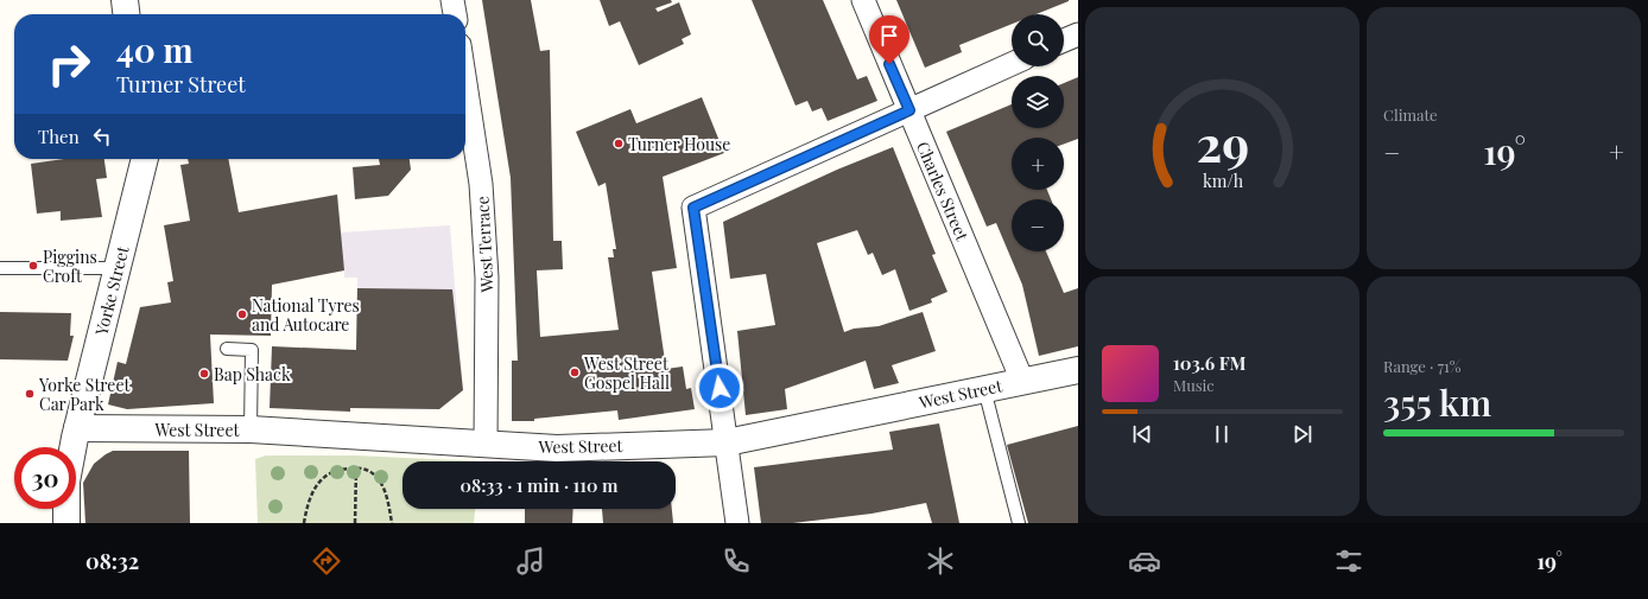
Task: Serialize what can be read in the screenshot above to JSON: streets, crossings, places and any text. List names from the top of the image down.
{
  "streets": {
    "street": [
      "Charles Street",
      "West Terrace",
      "Yorke Street",
      "West Street"
    ]
  },
  "crossings": [
    ["Charles Street", "West Street"],
    ["West Terrace", "West Street"],
    ["Yorke Street", "West Street"]
  ],
  "places": [
    "Turner House",
    "Piggins Croft",
    "National Tyres and Autocare",
    "West Street Gospel Hall",
    "Bap Shack",
    "Yorke Street Car Park"
  ],
  "page": {
    "tile": [
      "Climate",
      ["Range · 71%", "355 km"]
    ],
    "map_buttons": ["+", "−"],
    "turn": ["40 m", "Turner Street"],
    "then": "Then",
    "heat": ["−", "19°", "+"],
    "song": ["103.6 FM", "Music"],
    "limit": "30",
    "trip": "08:33 · 1 min · 110 m",
    "tabs": ["08:32", "19°"],
    "gauge": ["29", "km/h"]
  }
}
